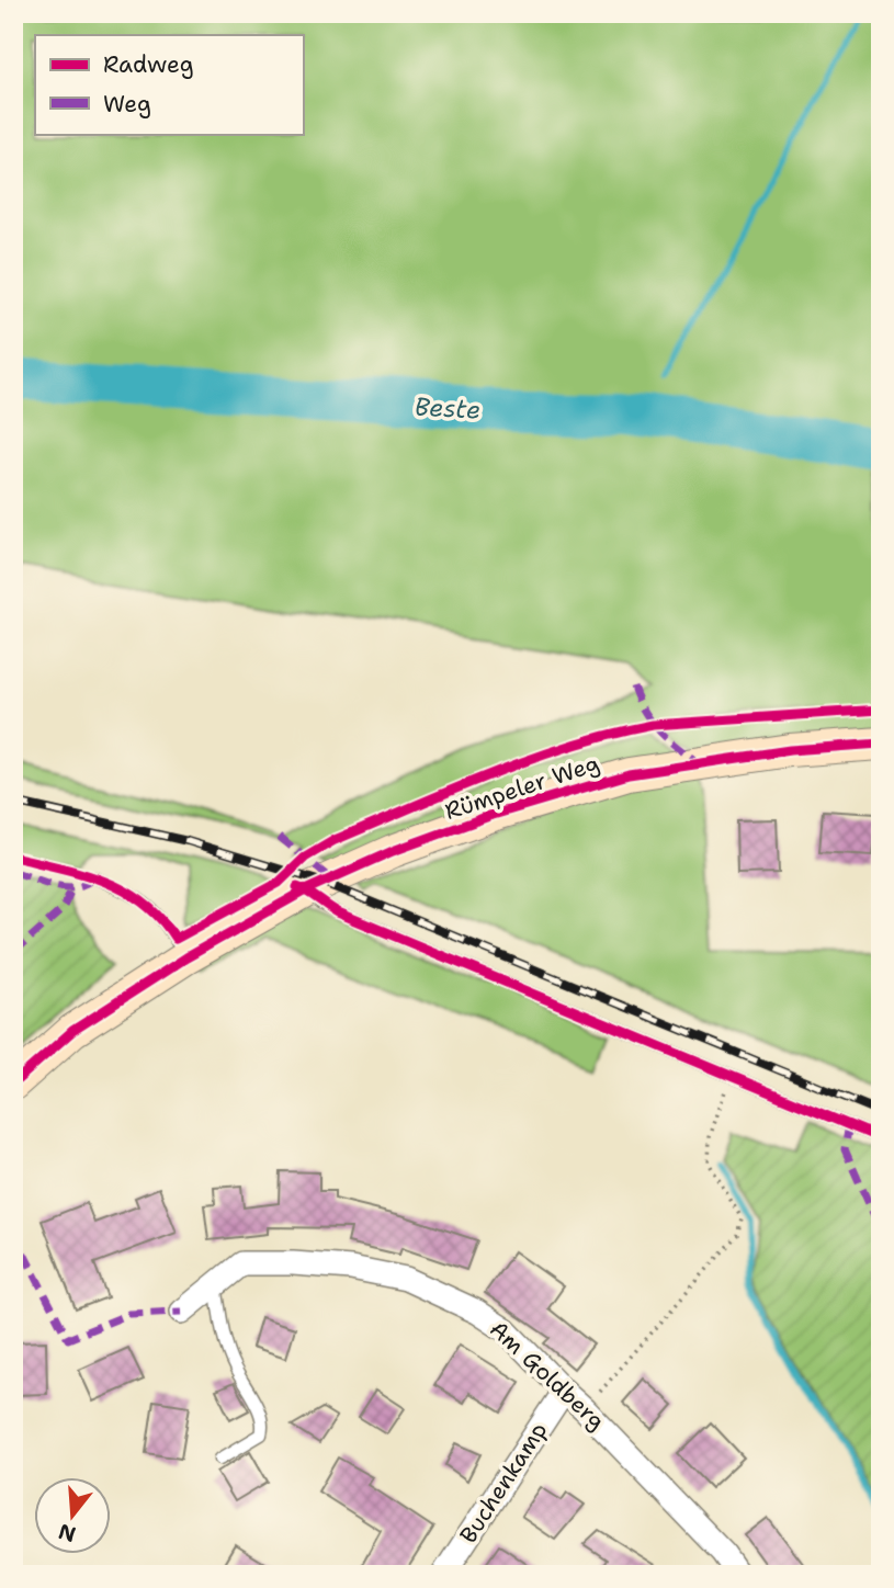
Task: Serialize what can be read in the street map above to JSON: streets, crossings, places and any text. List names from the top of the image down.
{
  "streets": {
    "street": ["Rümpeler Weg", "Am Goldberg", "Buchenkamp"]
  },
  "crossings": [
    ["Am Goldberg", "Buchenkamp"]
  ],
  "water": ["Beste"],
  "legend": ["Radweg", "Weg"],
  "north": "bottom"
}
